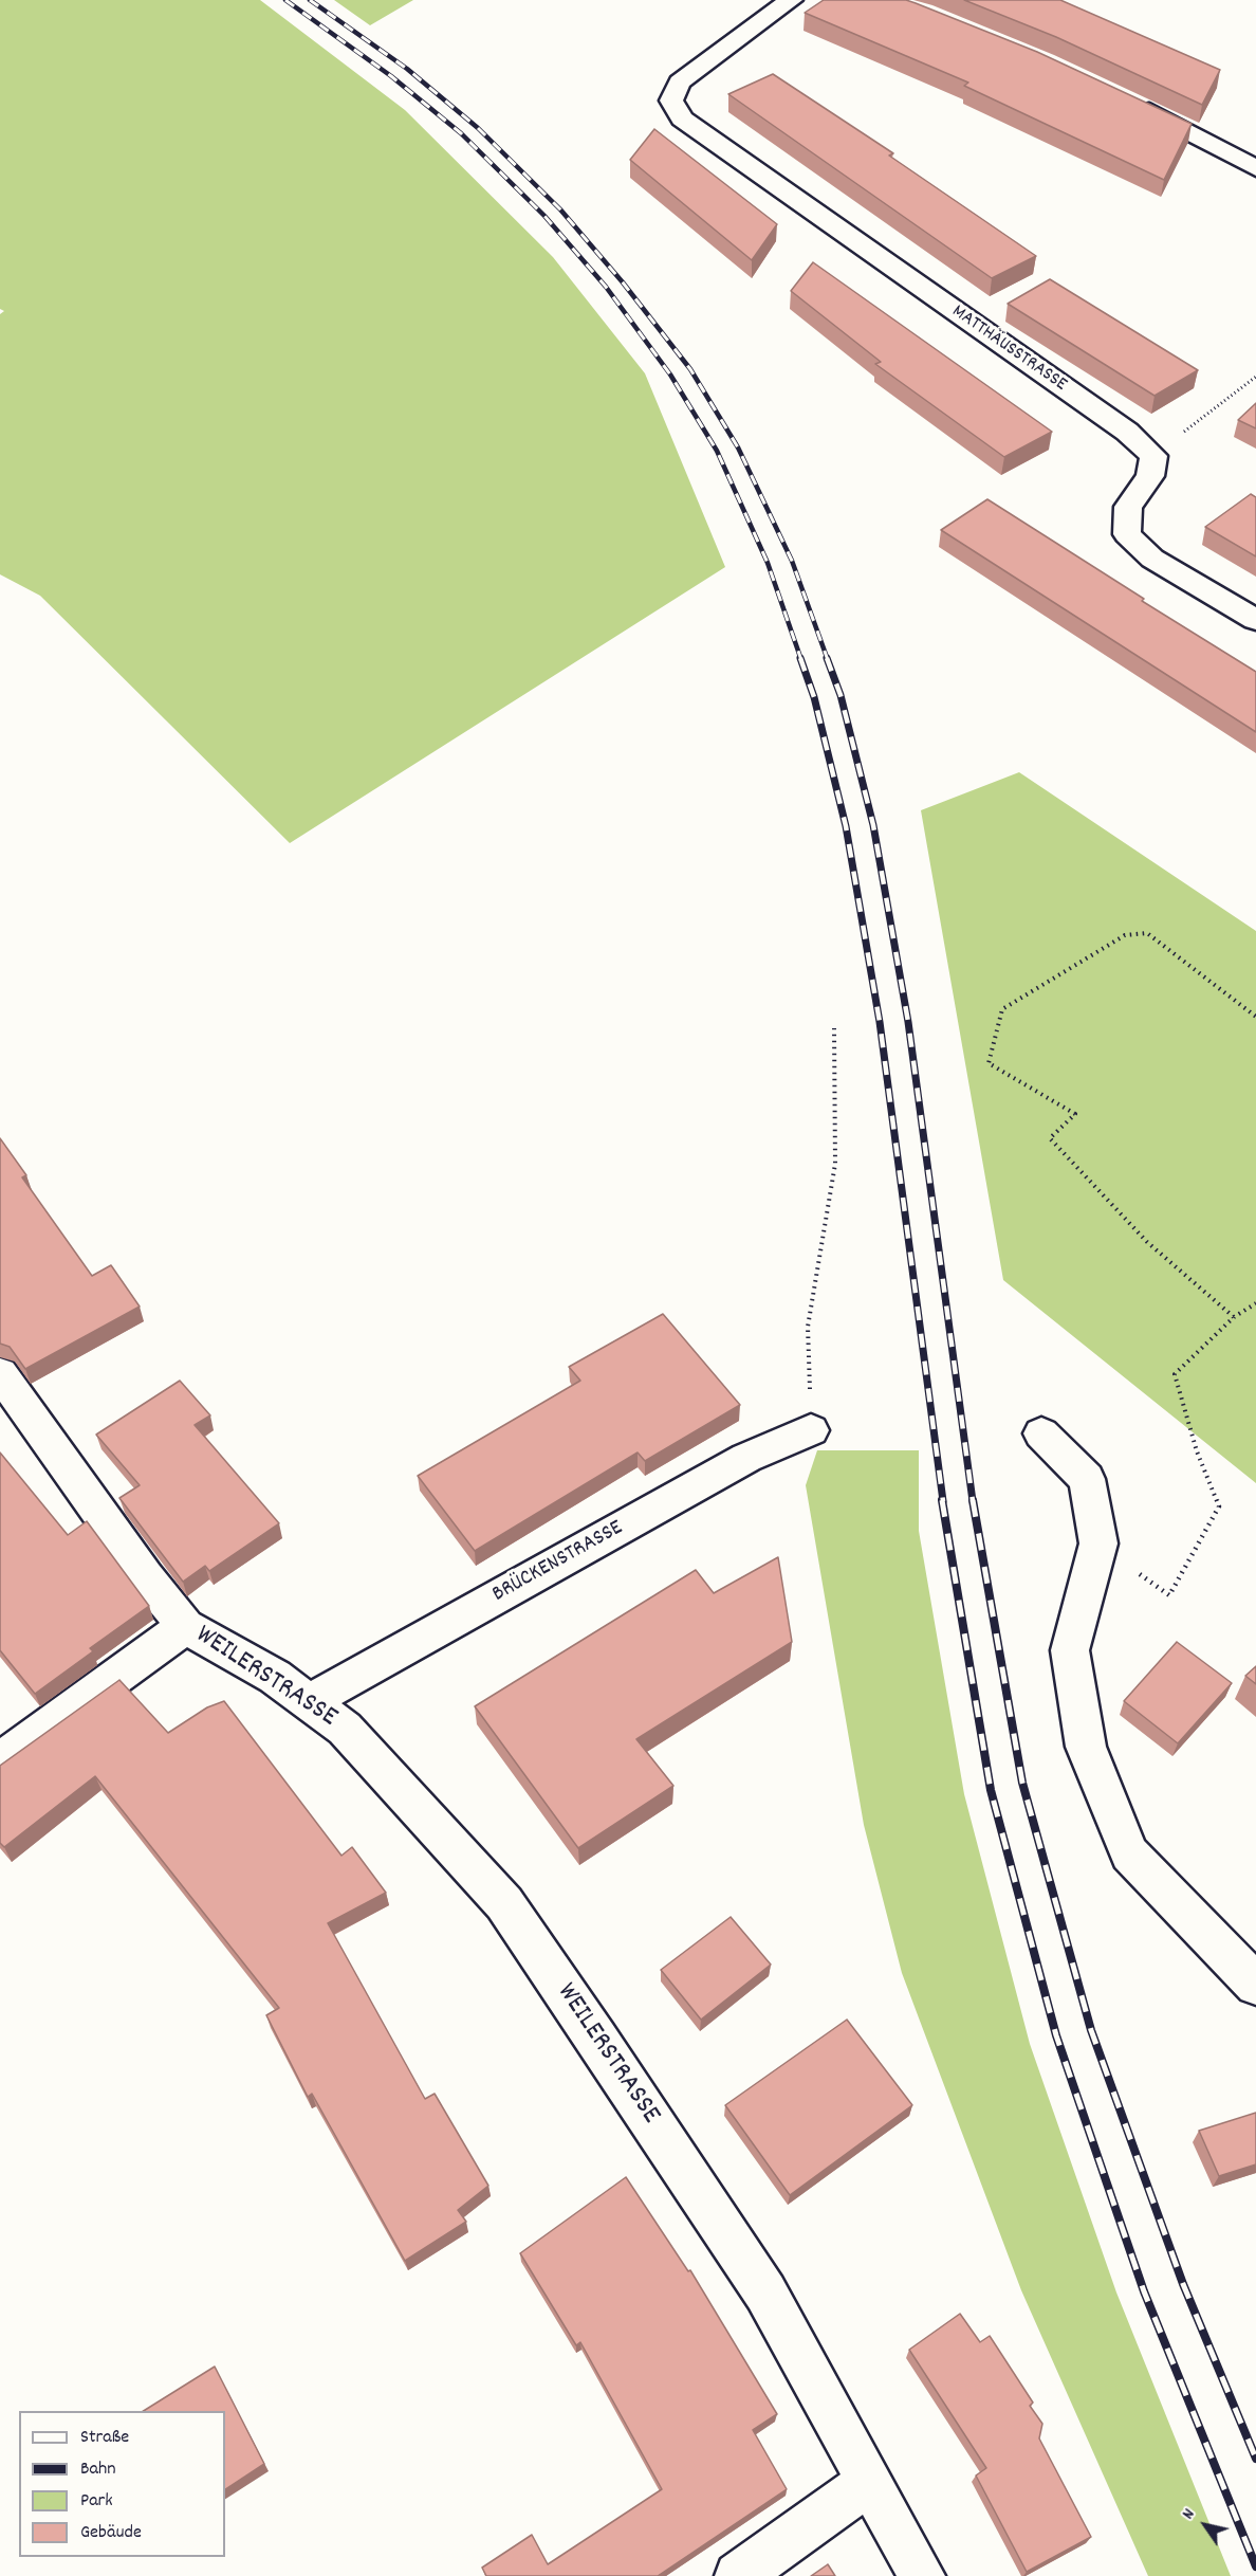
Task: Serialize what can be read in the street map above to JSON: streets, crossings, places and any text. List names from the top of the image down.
{
  "streets": {
    "street": ["MATTHÄUSSTRASSE", "BRÜCKENSTRASSE", "WEILERSTRASSE"]
  },
  "crossings": [
    ["BRÜCKENSTRASSE", "WEILERSTRASSE"]
  ],
  "legend": [
    "Straße",
    "Bahn",
    "Park",
    "Gebäude"
  ],
  "north": "top left"
}
